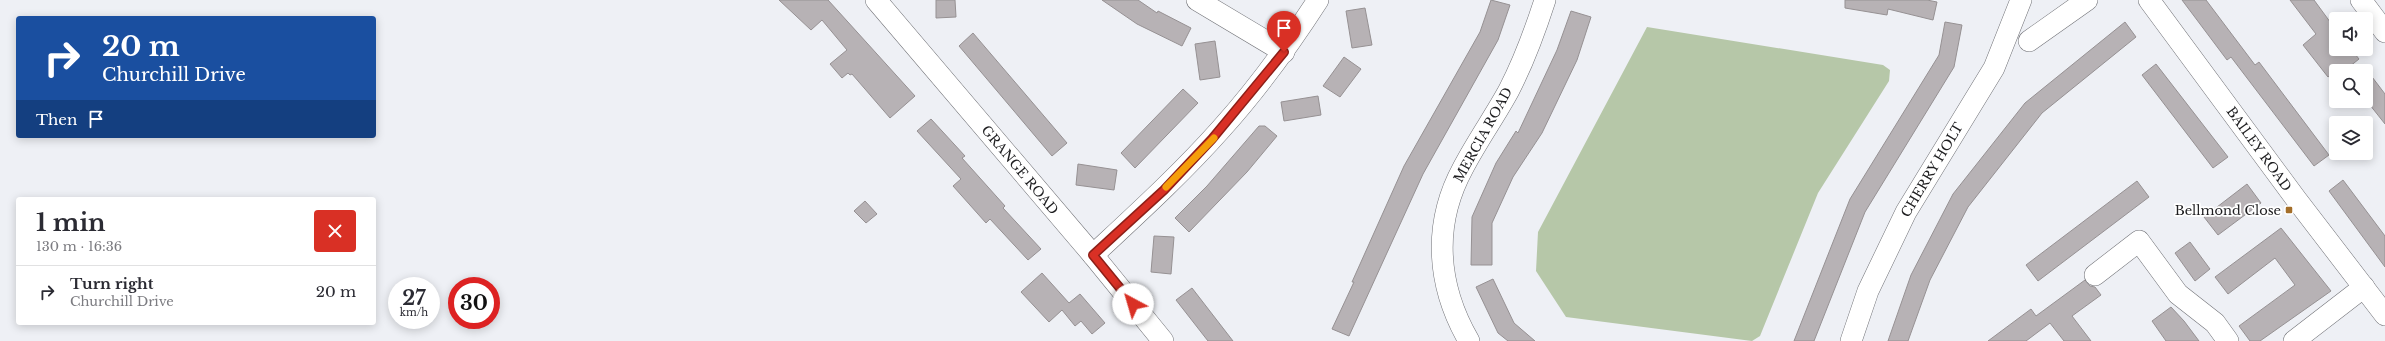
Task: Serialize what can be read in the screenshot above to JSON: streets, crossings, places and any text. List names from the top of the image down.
{
  "streets": {
    "street": [
      "MERCIA ROAD",
      "BAILEY ROAD",
      "GRANGE ROAD",
      "CHERRY HOLT"
    ]
  },
  "places": {
    "transit": ["Bellmond Close"]
  },
  "page": {
    "turn": ["20 m", "Churchill Drive"],
    "then": "Then",
    "heading": ["1 min", "130 m · 16:36"],
    "list": [
      {
        "name": "Turn right",
        "note": "Churchill Drive",
        "value": "20 m"
      }
    ],
    "speed": "27 km/h",
    "limit": "30"
  }
}
